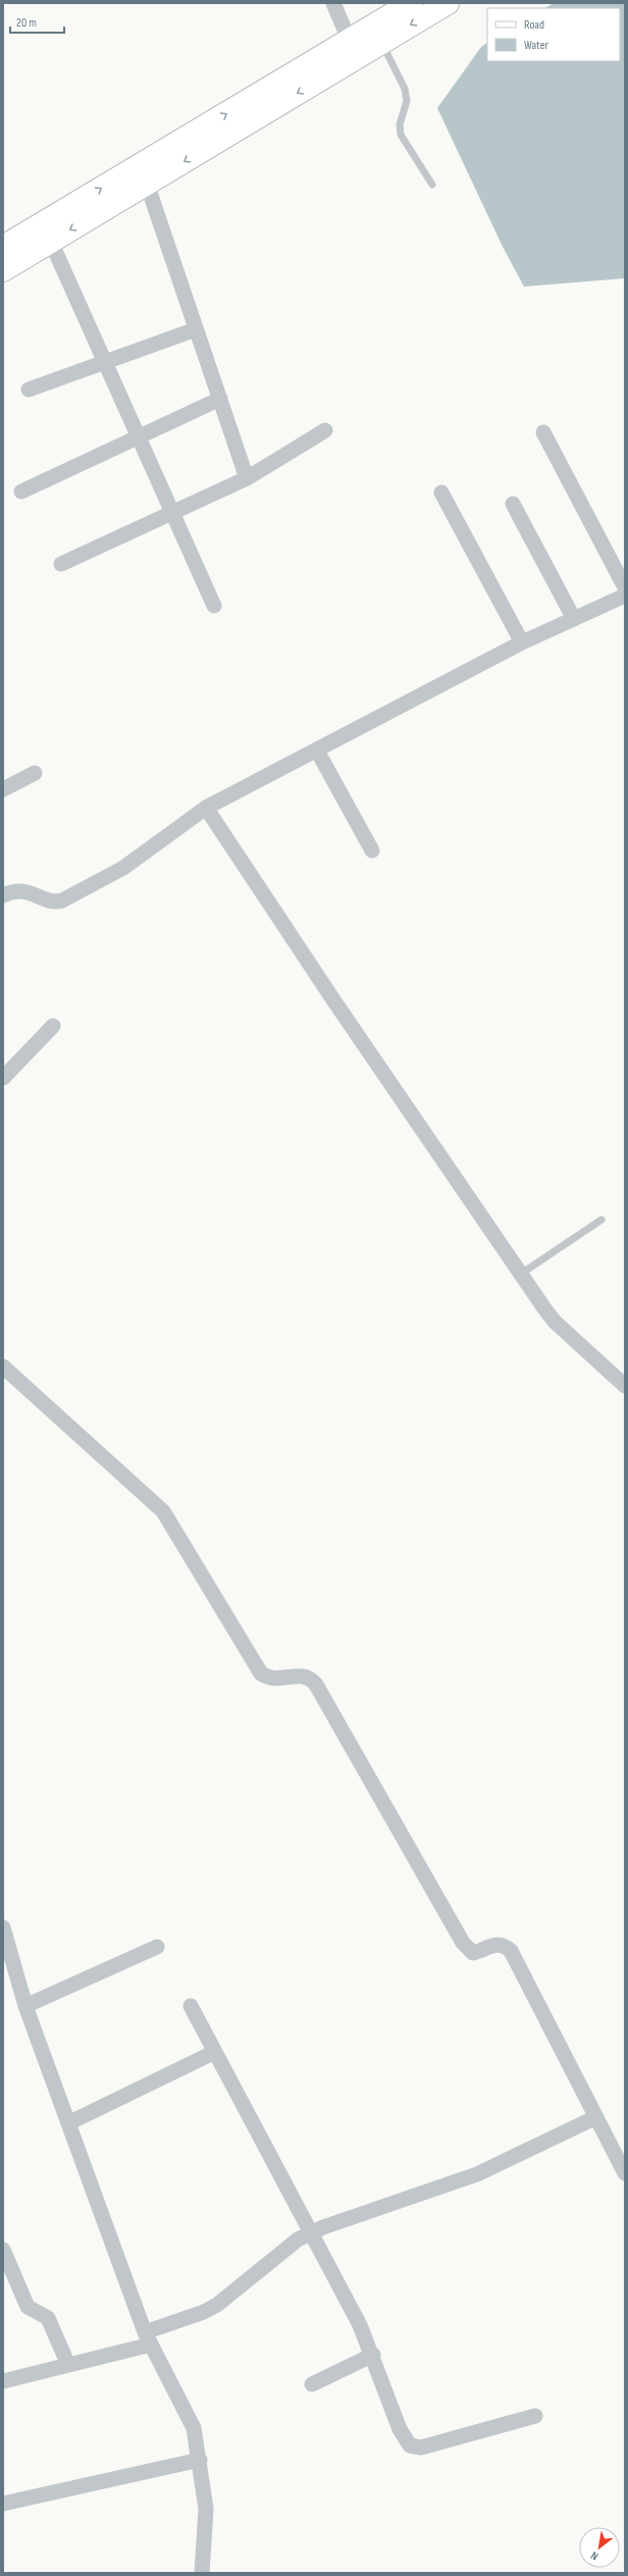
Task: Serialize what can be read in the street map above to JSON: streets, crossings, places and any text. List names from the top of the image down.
{
  "legend": ["Road", "Water"],
  "scale_bar": "20 m",
  "north": "bottom left"
}
